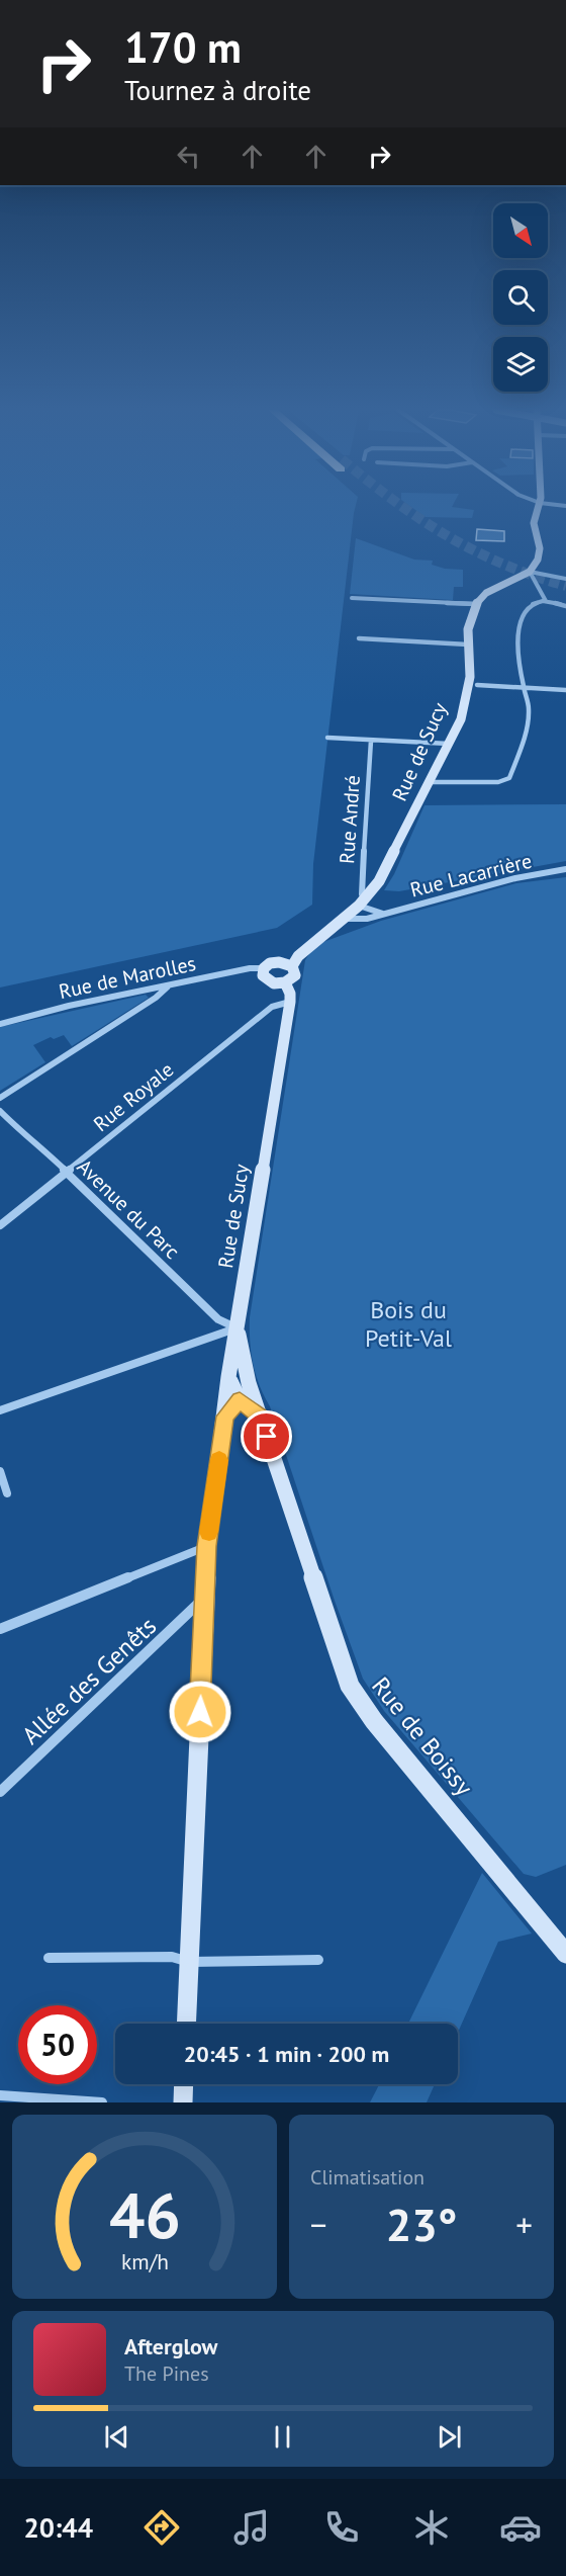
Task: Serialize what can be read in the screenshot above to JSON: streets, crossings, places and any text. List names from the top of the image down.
{
  "streets": {
    "main road": ["Rue de Sucy", "Rue de Boissy"],
    "street": [
      "Rue André",
      "Rue Lacarrière",
      "Rue de Marolles",
      "Rue Royale",
      "Avenue du Parc",
      "Allée des Genêts"
    ]
  },
  "crossings": [
    ["Rue de Sucy", "Rue André"],
    ["Rue de Sucy", "Rue Lacarrière"],
    ["Rue de Sucy", "Rue Royale"],
    ["Rue de Sucy", "Avenue du Parc"],
    ["Rue de Sucy", "Allée des Genêts"],
    ["Rue de Sucy", "Rue de Boissy"],
    ["Rue Royale", "Avenue du Parc"],
    ["Avenue du Parc", "Rue de Boissy"]
  ],
  "parks": ["Bois du Petit-Val"],
  "north": "bottom right",
  "page": {
    "turn": ["170 m", "Tournez à droite"],
    "limit": "50",
    "trip": "20:45 · 1 min · 200 m",
    "tile": "Climatisation",
    "heat": ["−", "23°", "+"],
    "song": ["Afterglow", "The Pines"],
    "tabs": "20:44",
    "gauge": ["46", "km/h"]
  }
}
